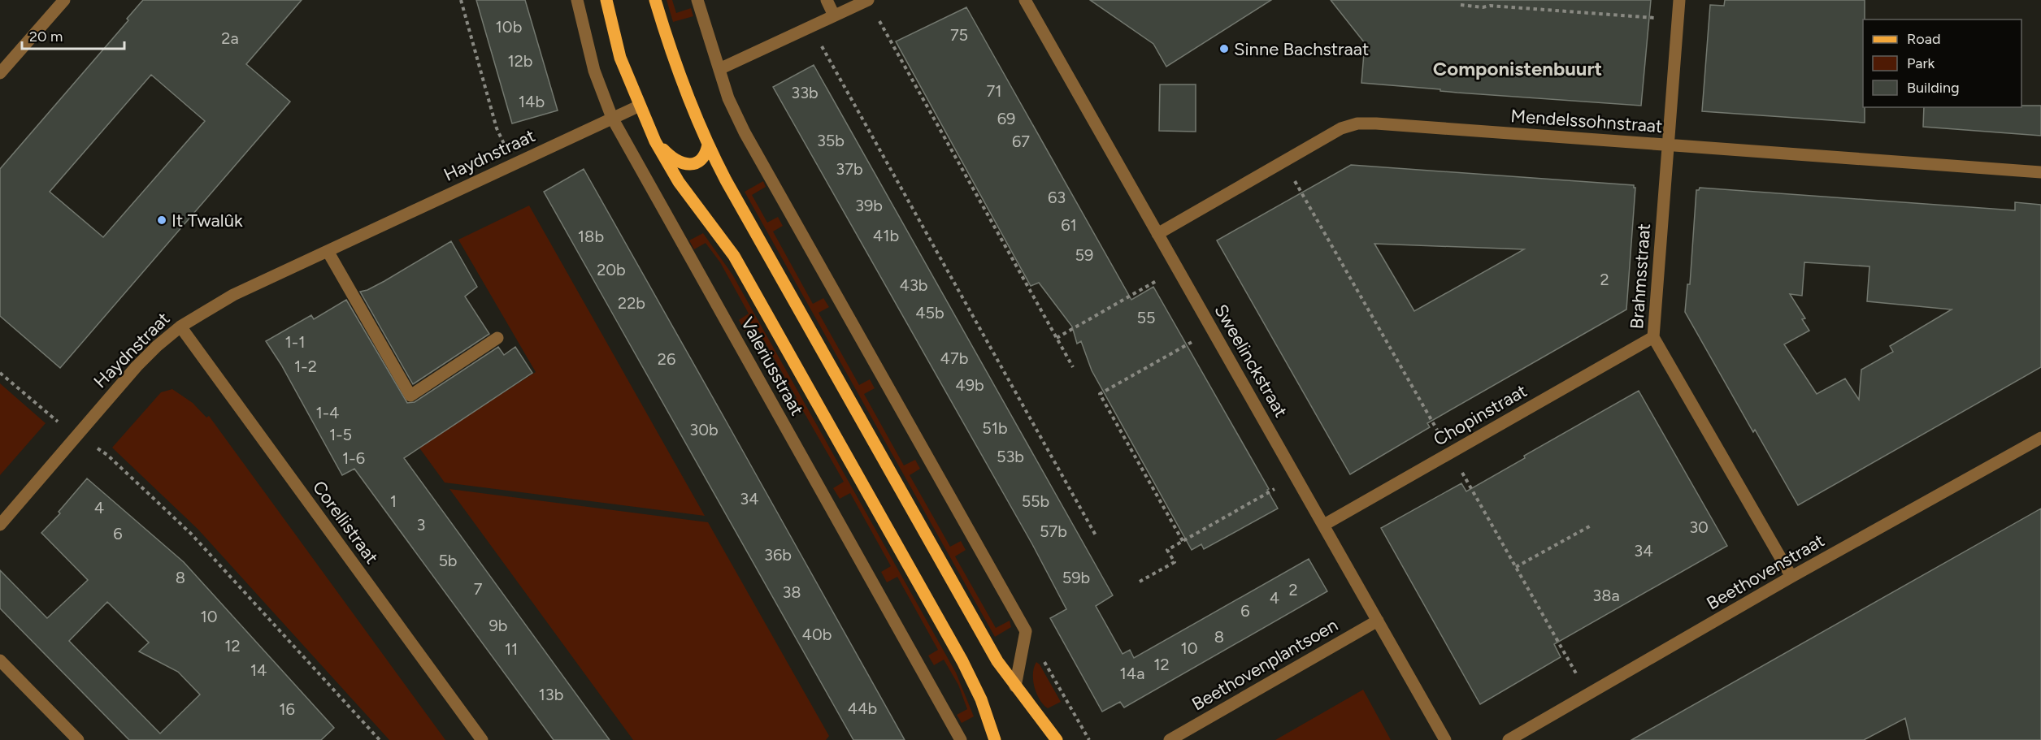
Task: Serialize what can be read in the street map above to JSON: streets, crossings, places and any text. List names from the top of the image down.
{
  "streets": {
    "main road": ["Valeriusstraat"],
    "street": [
      "Mendelssohnstraat",
      "Haydnstraat",
      "Brahmsstraat",
      "Sweelinckstraat",
      "Chopinstraat",
      "Corellistraat",
      "Beethovenstraat",
      "Beethovenplantsoen"
    ]
  },
  "crossings": [
    ["Mendelssohnstraat", "Brahmsstraat"],
    ["Mendelssohnstraat", "Sweelinckstraat"],
    ["Haydnstraat", "Valeriusstraat"],
    ["Haydnstraat", "Corellistraat"],
    ["Brahmsstraat", "Chopinstraat"],
    ["Brahmsstraat", "Beethovenstraat"],
    ["Sweelinckstraat", "Chopinstraat"],
    ["Sweelinckstraat", "Beethovenplantsoen"]
  ],
  "districts": ["Componistenbuurt"],
  "places": ["Sinne Bachstraat", "It Twalûk"],
  "house_numbers": [
    "10b",
    "75",
    "2a",
    "12b",
    "71",
    "33b",
    "14b",
    "69",
    "35b",
    "67",
    "37b",
    "63",
    "39b",
    "61",
    "41b",
    "18b",
    "59",
    "20b",
    "2",
    "43b",
    "22b",
    "45b",
    "55",
    "1-1",
    "47b",
    "26",
    "1-2",
    "49b",
    "1-4",
    "51b",
    "30b",
    "1-5",
    "53b",
    "1-6",
    "34",
    "1",
    "55b",
    "4",
    "3",
    "30",
    "57b",
    "6",
    "34",
    "36b",
    "5b",
    "8",
    "59b",
    "7",
    "2",
    "38",
    "38a",
    "4",
    "6",
    "10",
    "9b",
    "40b",
    "8",
    "12",
    "10",
    "11",
    "12",
    "14",
    "14a",
    "13b",
    "44b",
    "16"
  ],
  "legend": ["Road", "Park", "Building"],
  "scale_bar": "20 m"
}
